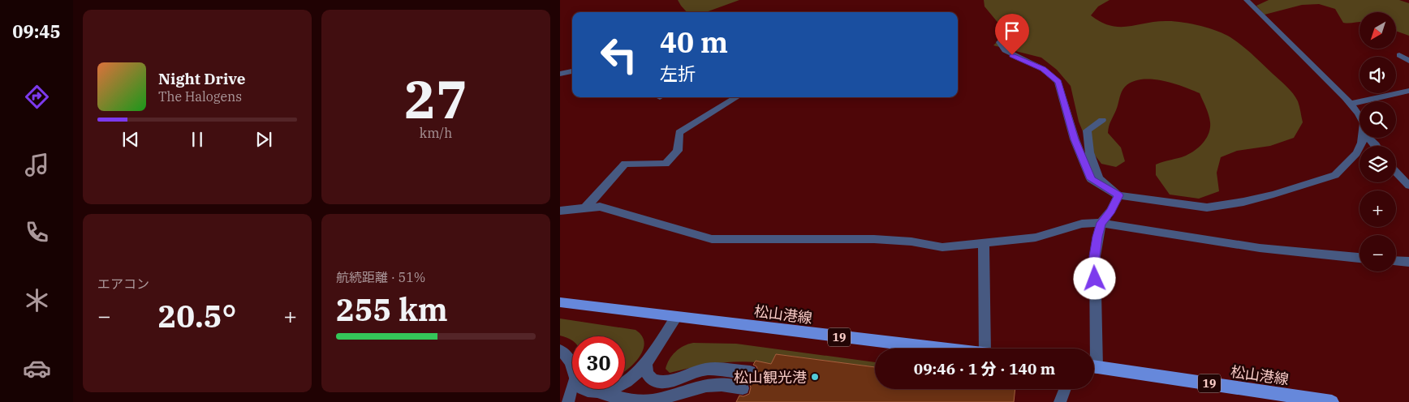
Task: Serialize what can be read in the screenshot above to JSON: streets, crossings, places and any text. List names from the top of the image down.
{
  "streets": {
    "main road": ["松山港線", "19"]
  },
  "places": ["松山観光港"],
  "north": "bottom left",
  "page": {
    "tabs": "09:45",
    "tile": [
      ["27", "km/h"],
      "エアコン",
      ["航続距離 · 51%", "255 km"]
    ],
    "map_buttons": ["+", "−"],
    "turn": ["40 m", "左折"],
    "song": ["Night Drive", "The Halogens"],
    "heat": ["−", "20.5°", "+"],
    "limit": "30",
    "trip": "09:46 · 1 分 · 140 m"
  }
}
